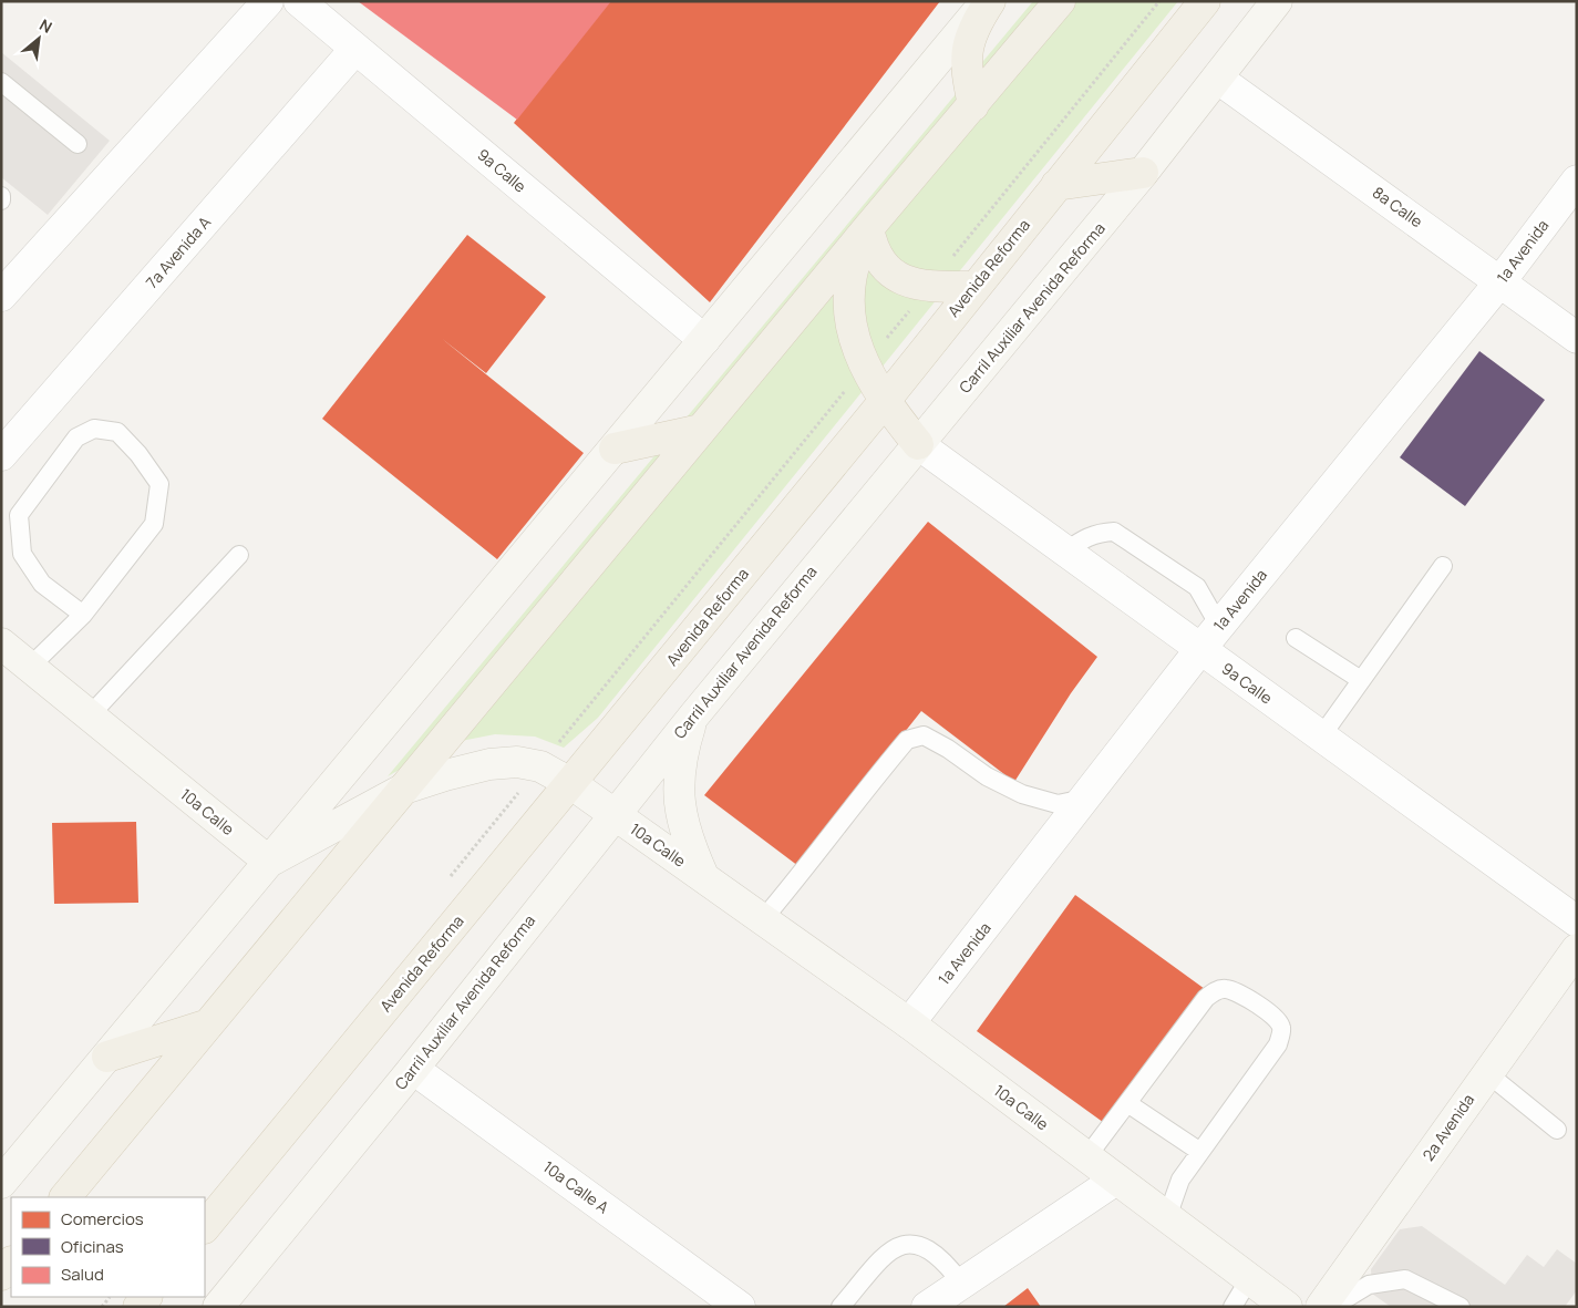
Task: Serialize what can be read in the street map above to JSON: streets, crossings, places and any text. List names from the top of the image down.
{
  "streets": {
    "main road": ["Avenida Reforma"],
    "street": [
      "9a Calle",
      "8a Calle",
      "1a Avenida",
      "7a Avenida A",
      "Carril Auxiliar Avenida Reforma",
      "10a Calle",
      "2a Avenida",
      "10a Calle A"
    ]
  },
  "crossings": [
    ["9a Calle", "1a Avenida"],
    ["9a Calle", "7a Avenida A"],
    ["9a Calle", "Carril Auxiliar Avenida Reforma"],
    ["8a Calle", "1a Avenida"],
    ["8a Calle", "Carril Auxiliar Avenida Reforma"],
    ["1a Avenida", "10a Calle"],
    ["Avenida Reforma", "10a Calle"],
    ["Carril Auxiliar Avenida Reforma", "10a Calle"],
    ["Carril Auxiliar Avenida Reforma", "10a Calle A"]
  ],
  "legend": ["Comercios", "Oficinas", "Salud"],
  "north": "top right"
}
